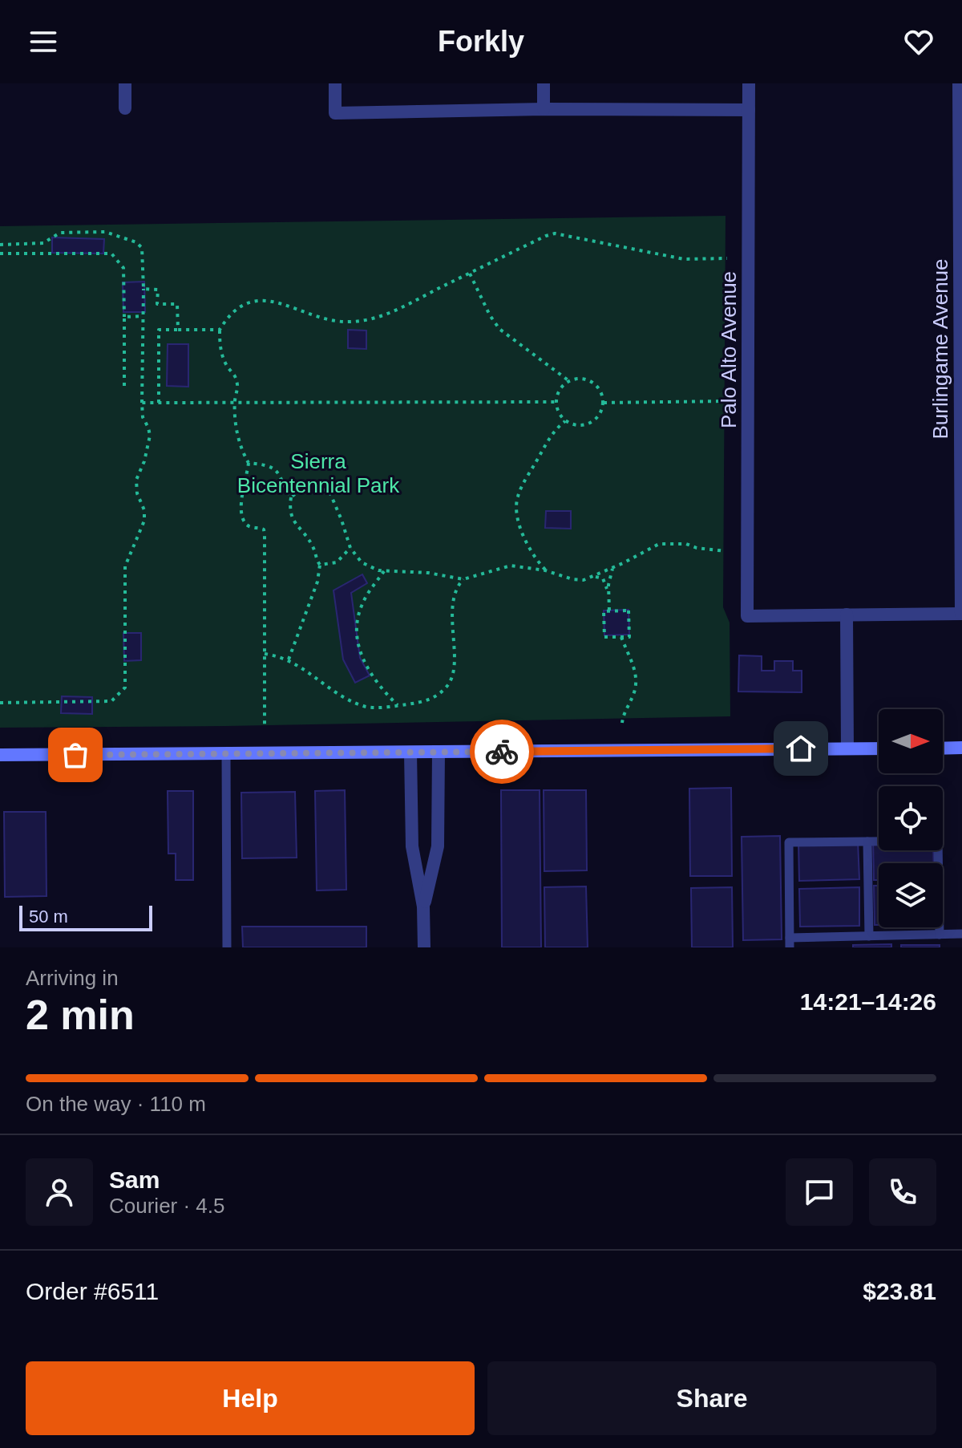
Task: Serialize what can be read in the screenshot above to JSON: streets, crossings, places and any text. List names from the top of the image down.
{
  "streets": {
    "street": ["Burlingame Avenue", "Palo Alto Avenue"]
  },
  "parks": ["Sierra Bicentennial Park"],
  "scale_bar": "50 m",
  "north": "right",
  "page": {
    "header": "Forkly",
    "scale": "50 m",
    "heading": ["2 min", "Arriving in", "14:21–14:26"],
    "panel": [
      "Sam",
      "Courier · 4.5",
      "Order #6511",
      "$23.81"
    ],
    "bar": "On the way · 110 m",
    "buttons": ["Help", "Share"]
  }
}
